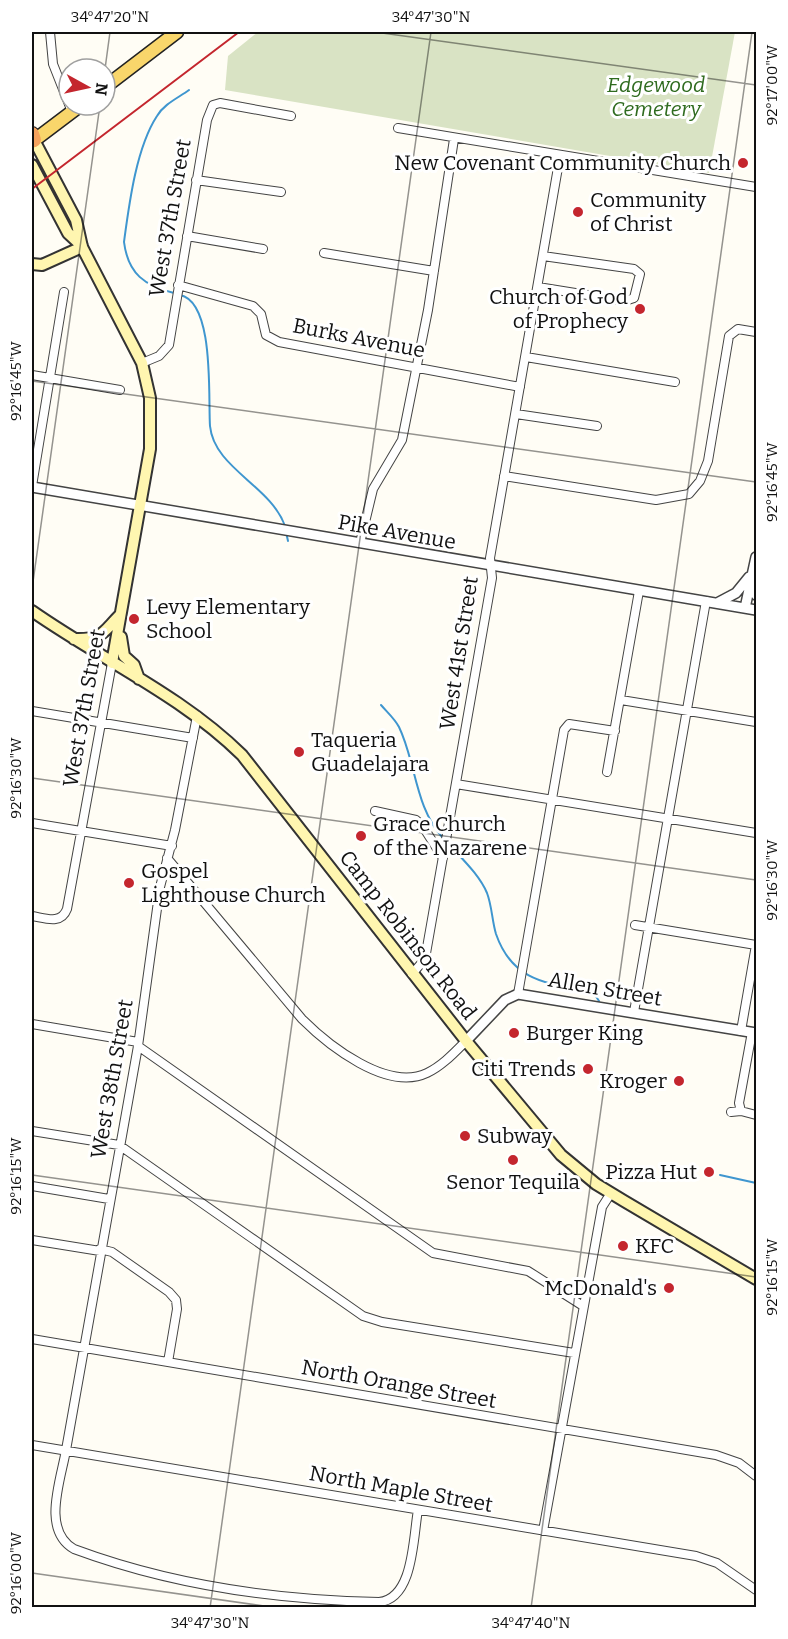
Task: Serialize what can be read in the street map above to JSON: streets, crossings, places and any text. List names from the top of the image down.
{
  "streets": {
    "main road": ["West 37th Street", "Camp Robinson Road"],
    "street": [
      "Burks Avenue",
      "Pike Avenue",
      "West 41st Street",
      "Allen Street",
      "West 38th Street",
      "North Orange Street",
      "North Maple Street"
    ]
  },
  "crossings": [
    ["West 37th Street", "Burks Avenue"],
    ["West 37th Street", "Pike Avenue"],
    ["West 37th Street", "Camp Robinson Road"],
    ["Burks Avenue", "West 41st Street"],
    ["Pike Avenue", "West 41st Street"],
    ["West 41st Street", "Camp Robinson Road"],
    ["Camp Robinson Road", "Allen Street"],
    ["Camp Robinson Road", "West 38th Street"],
    ["West 38th Street", "North Orange Street"],
    ["West 38th Street", "North Maple Street"]
  ],
  "parks": ["Edgewood Cemetery"],
  "places": [
    "New Covenant Community Church",
    "Community of Christ",
    "Church of God of Prophecy",
    "Levy Elementary School",
    "Taqueria Guadelajara",
    "Grace Church of the Nazarene",
    "Gospel Lighthouse Church",
    "Burger King",
    "Citi Trends",
    "Kroger",
    "Subway",
    "Senor Tequila",
    "Pizza Hut",
    "KFC",
    "McDonald's"
  ],
  "north": "right",
  "coordinates": [
    "34°47'20\"N",
    "34°47'30\"N",
    "92°17'00\"W",
    "92°16'45\"W",
    "92°16'30\"W",
    "92°16'15\"W",
    "92°16'00\"W",
    "34°47'40\"N"
  ]
}
